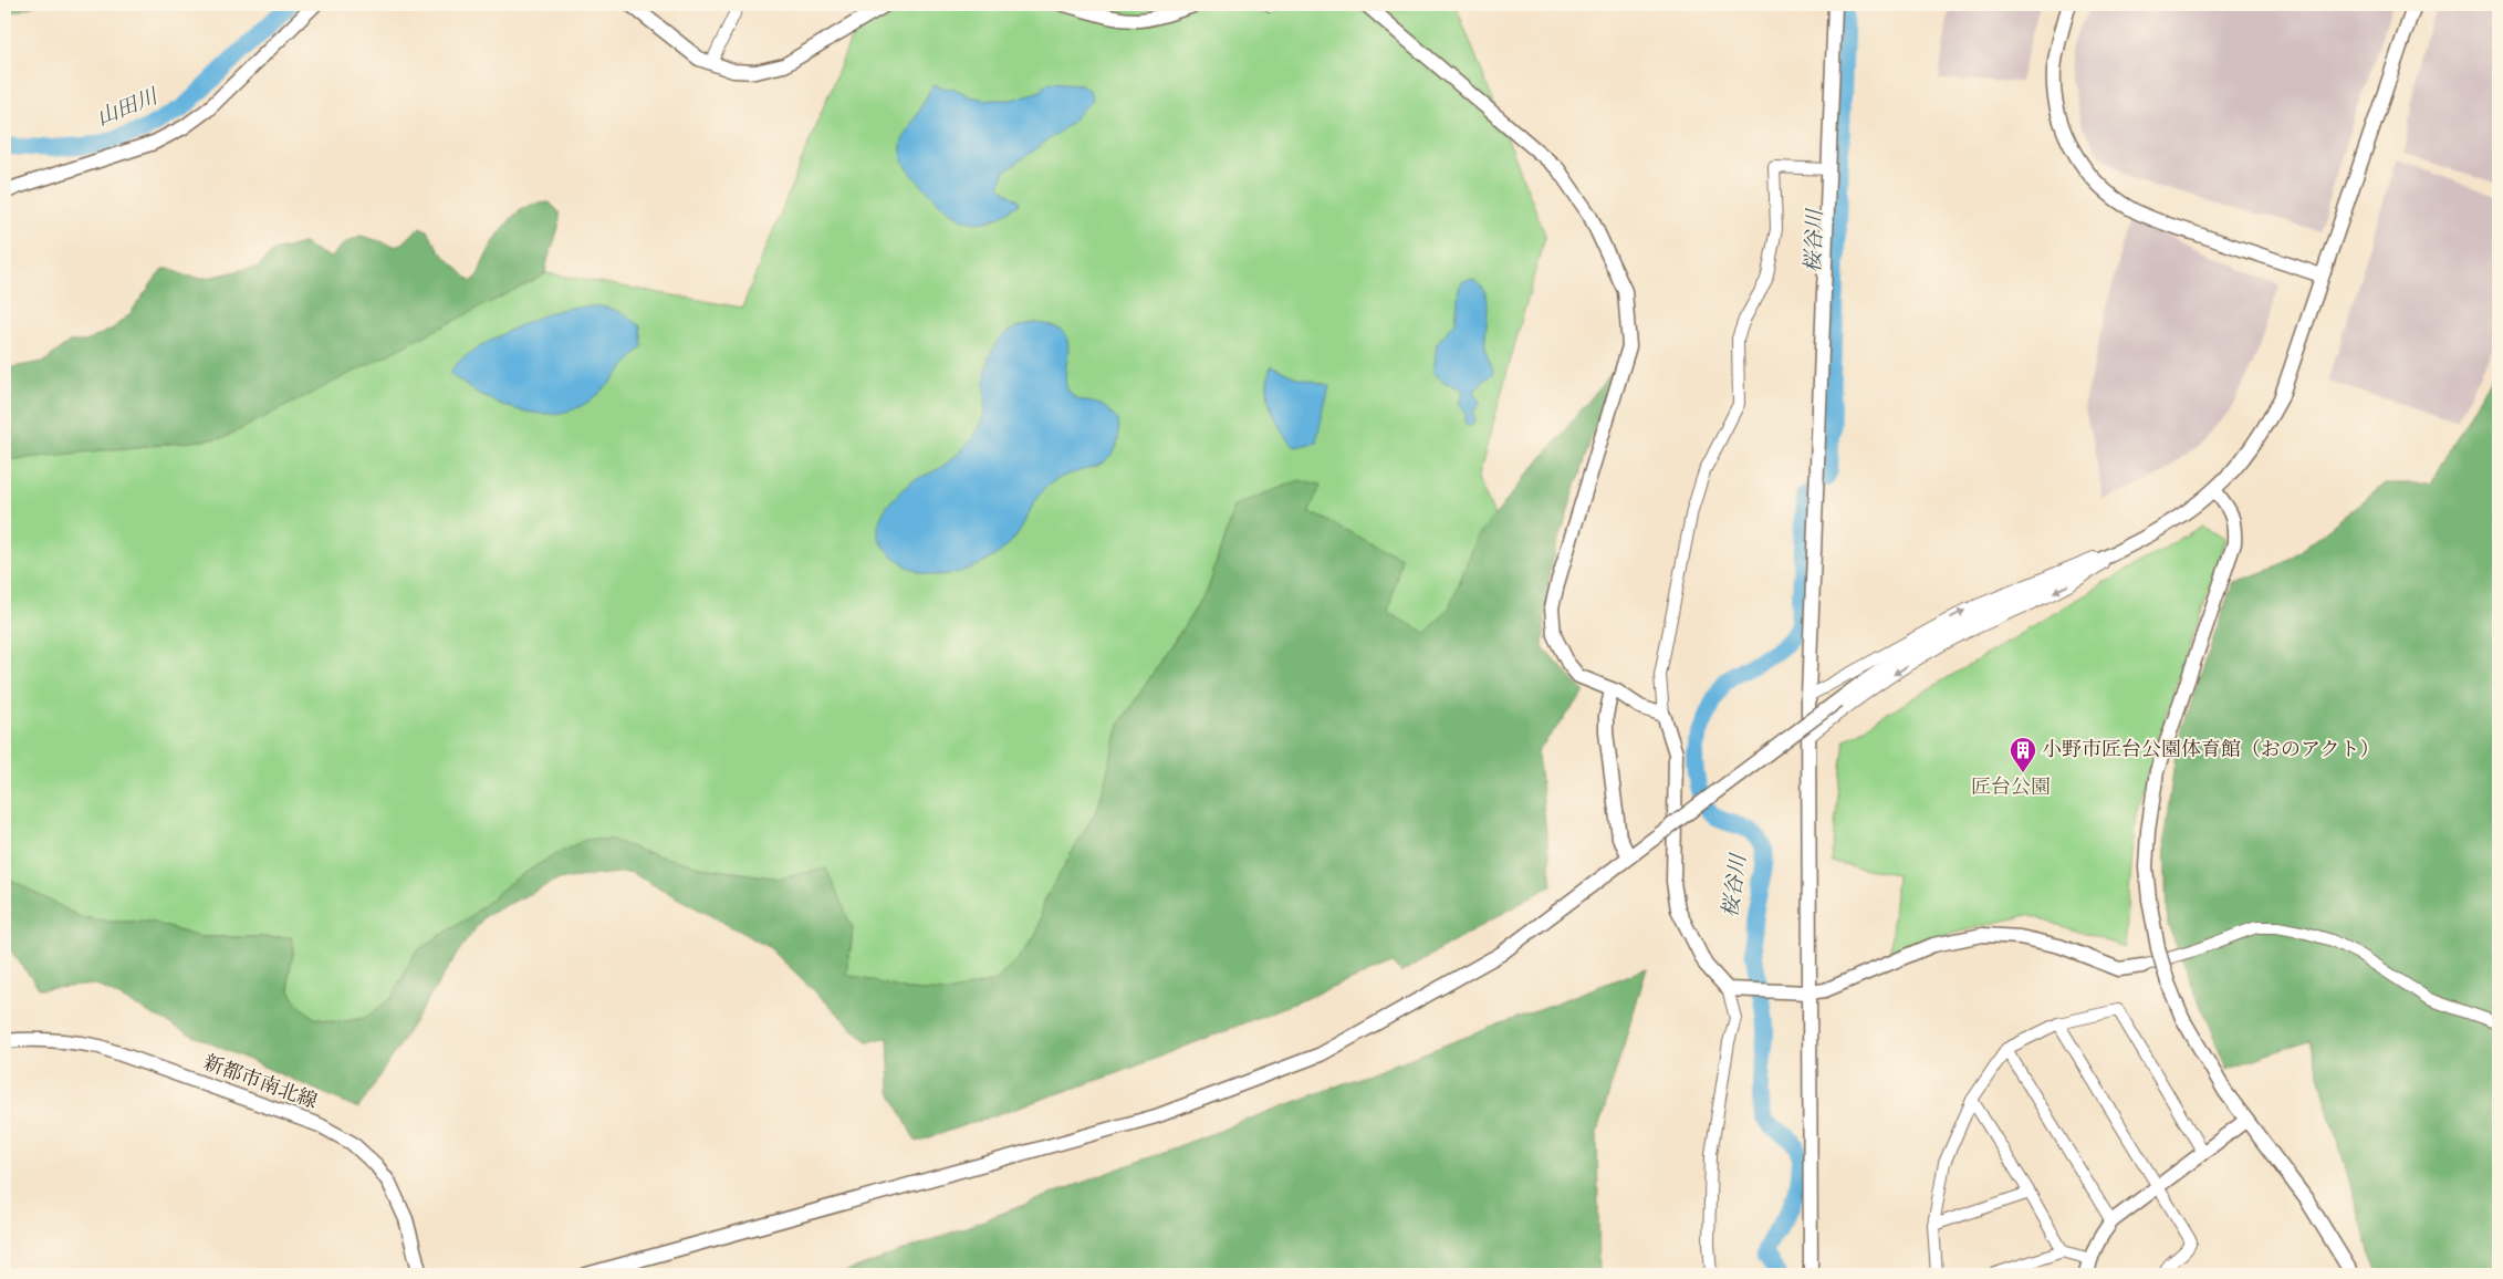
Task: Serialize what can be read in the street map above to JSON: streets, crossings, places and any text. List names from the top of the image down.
{
  "streets": {
    "street": ["新都市南北線"]
  },
  "water": ["山田川", "桜谷川"],
  "parks": ["匠台公園"],
  "places": {
    "building": ["小野市匠台公園体育館（おのアクト）"]
  }
}
